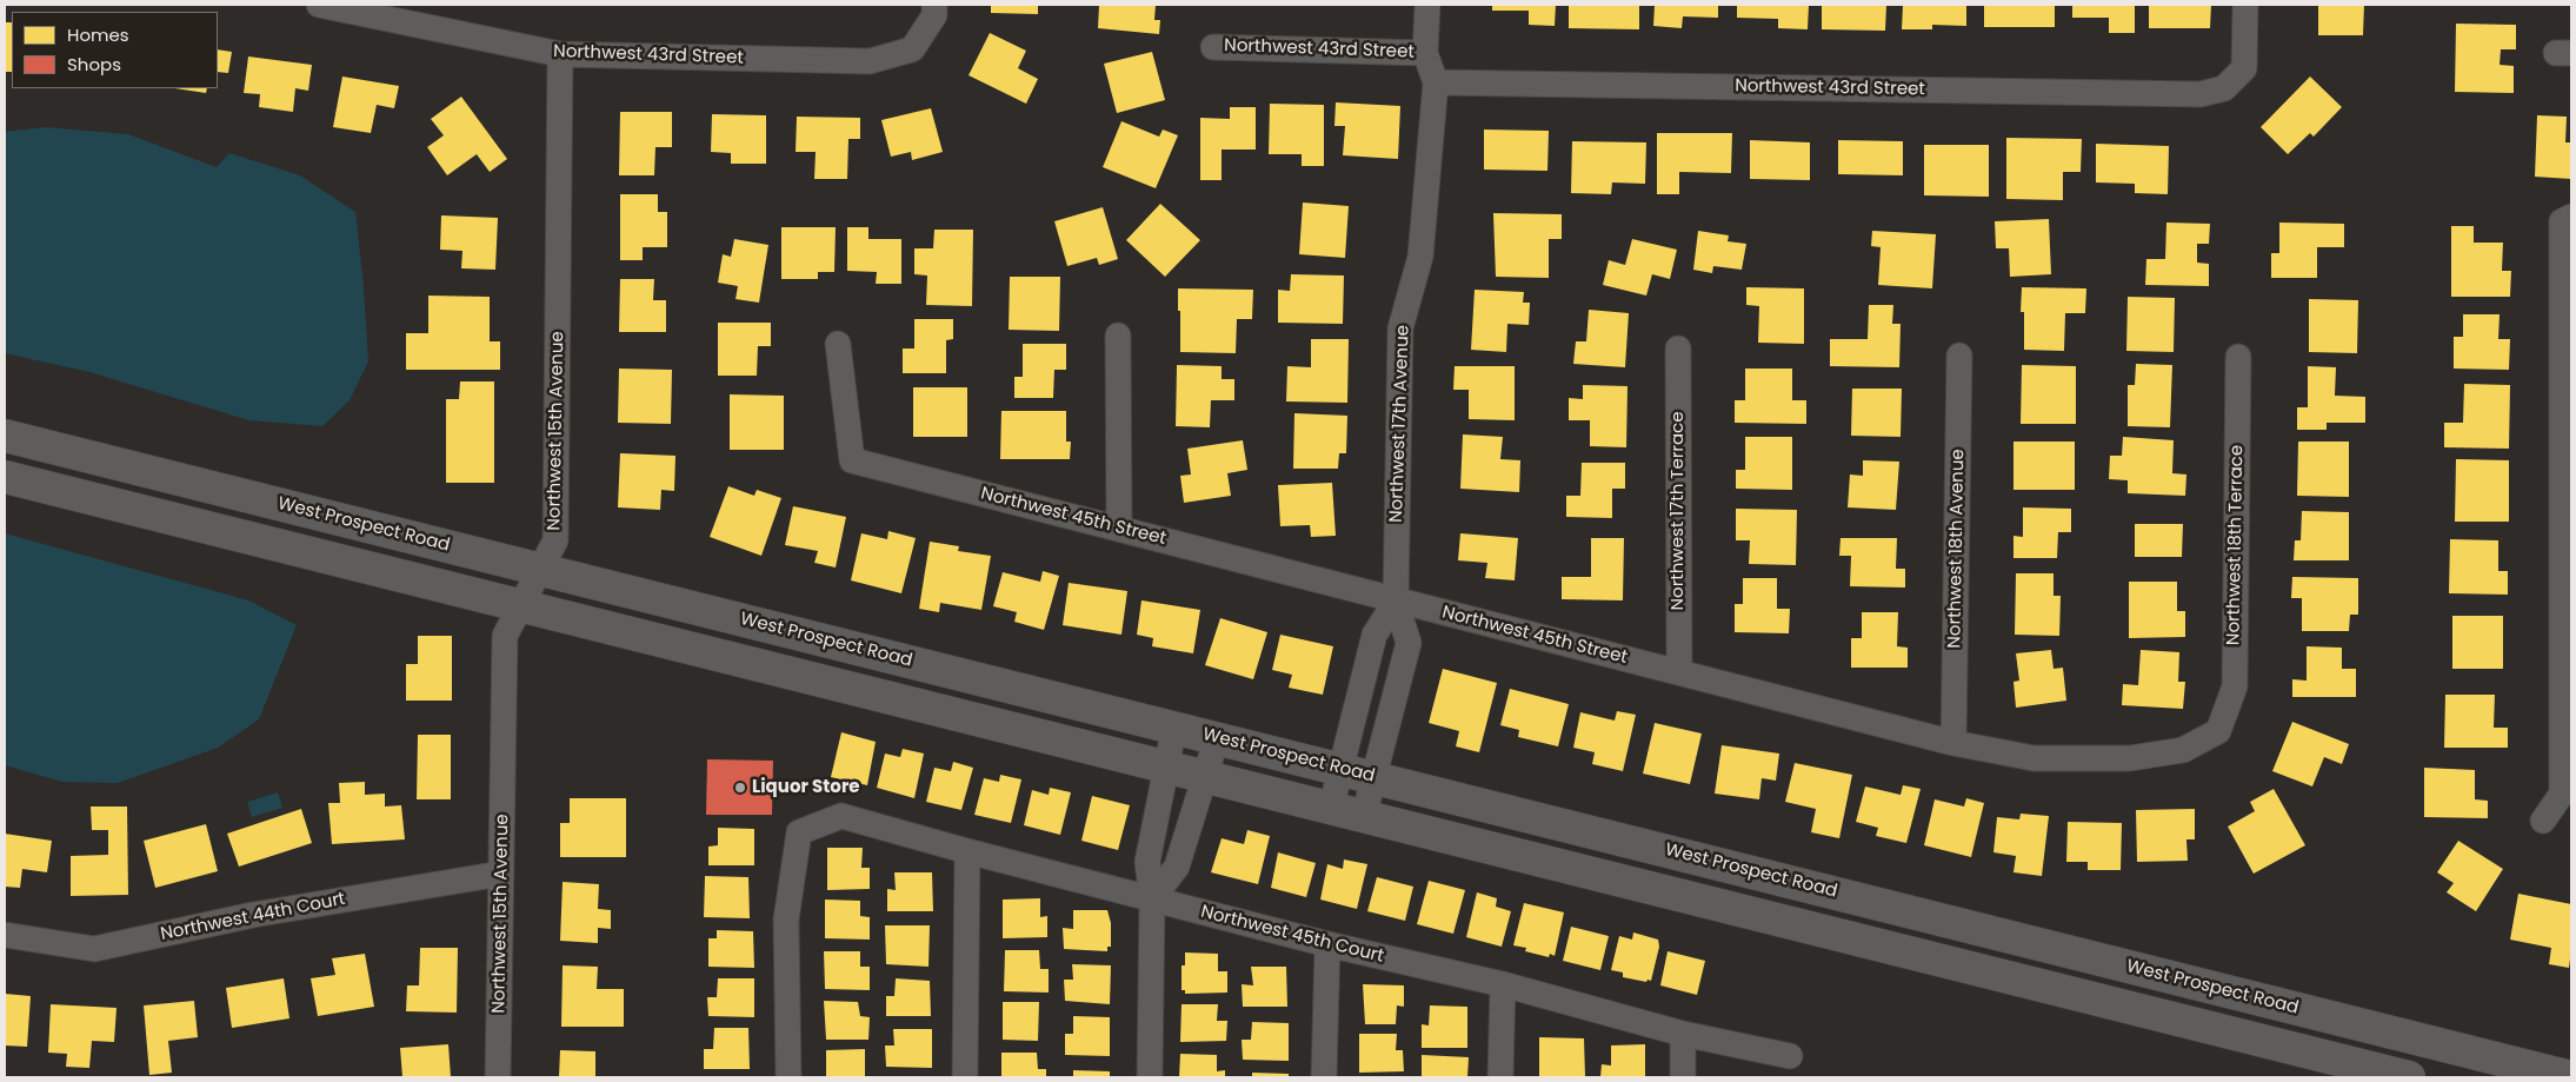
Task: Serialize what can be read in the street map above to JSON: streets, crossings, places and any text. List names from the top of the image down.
{
  "streets": {
    "main road": ["West Prospect Road"],
    "street": [
      "Northwest 43rd Street",
      "Northwest 17th Avenue",
      "Northwest 15th Avenue",
      "Northwest 17th Terrace",
      "Northwest 45th Street",
      "Northwest 18th Terrace",
      "Northwest 18th Avenue",
      "Northwest 44th Court",
      "Northwest 45th Court"
    ]
  },
  "crossings": [
    ["Northwest 43rd Street", "Northwest 17th Avenue"],
    ["Northwest 43rd Street", "Northwest 15th Avenue"],
    ["Northwest 17th Avenue", "Northwest 45th Street"],
    ["Northwest 17th Avenue", "West Prospect Road"],
    ["Northwest 15th Avenue", "West Prospect Road"],
    ["Northwest 15th Avenue", "Northwest 44th Court"],
    ["Northwest 17th Terrace", "Northwest 45th Street"],
    ["Northwest 45th Street", "Northwest 18th Terrace"],
    ["Northwest 45th Street", "Northwest 18th Avenue"]
  ],
  "places": ["Liquor Store"],
  "legend": ["Homes", "Shops"]
}
